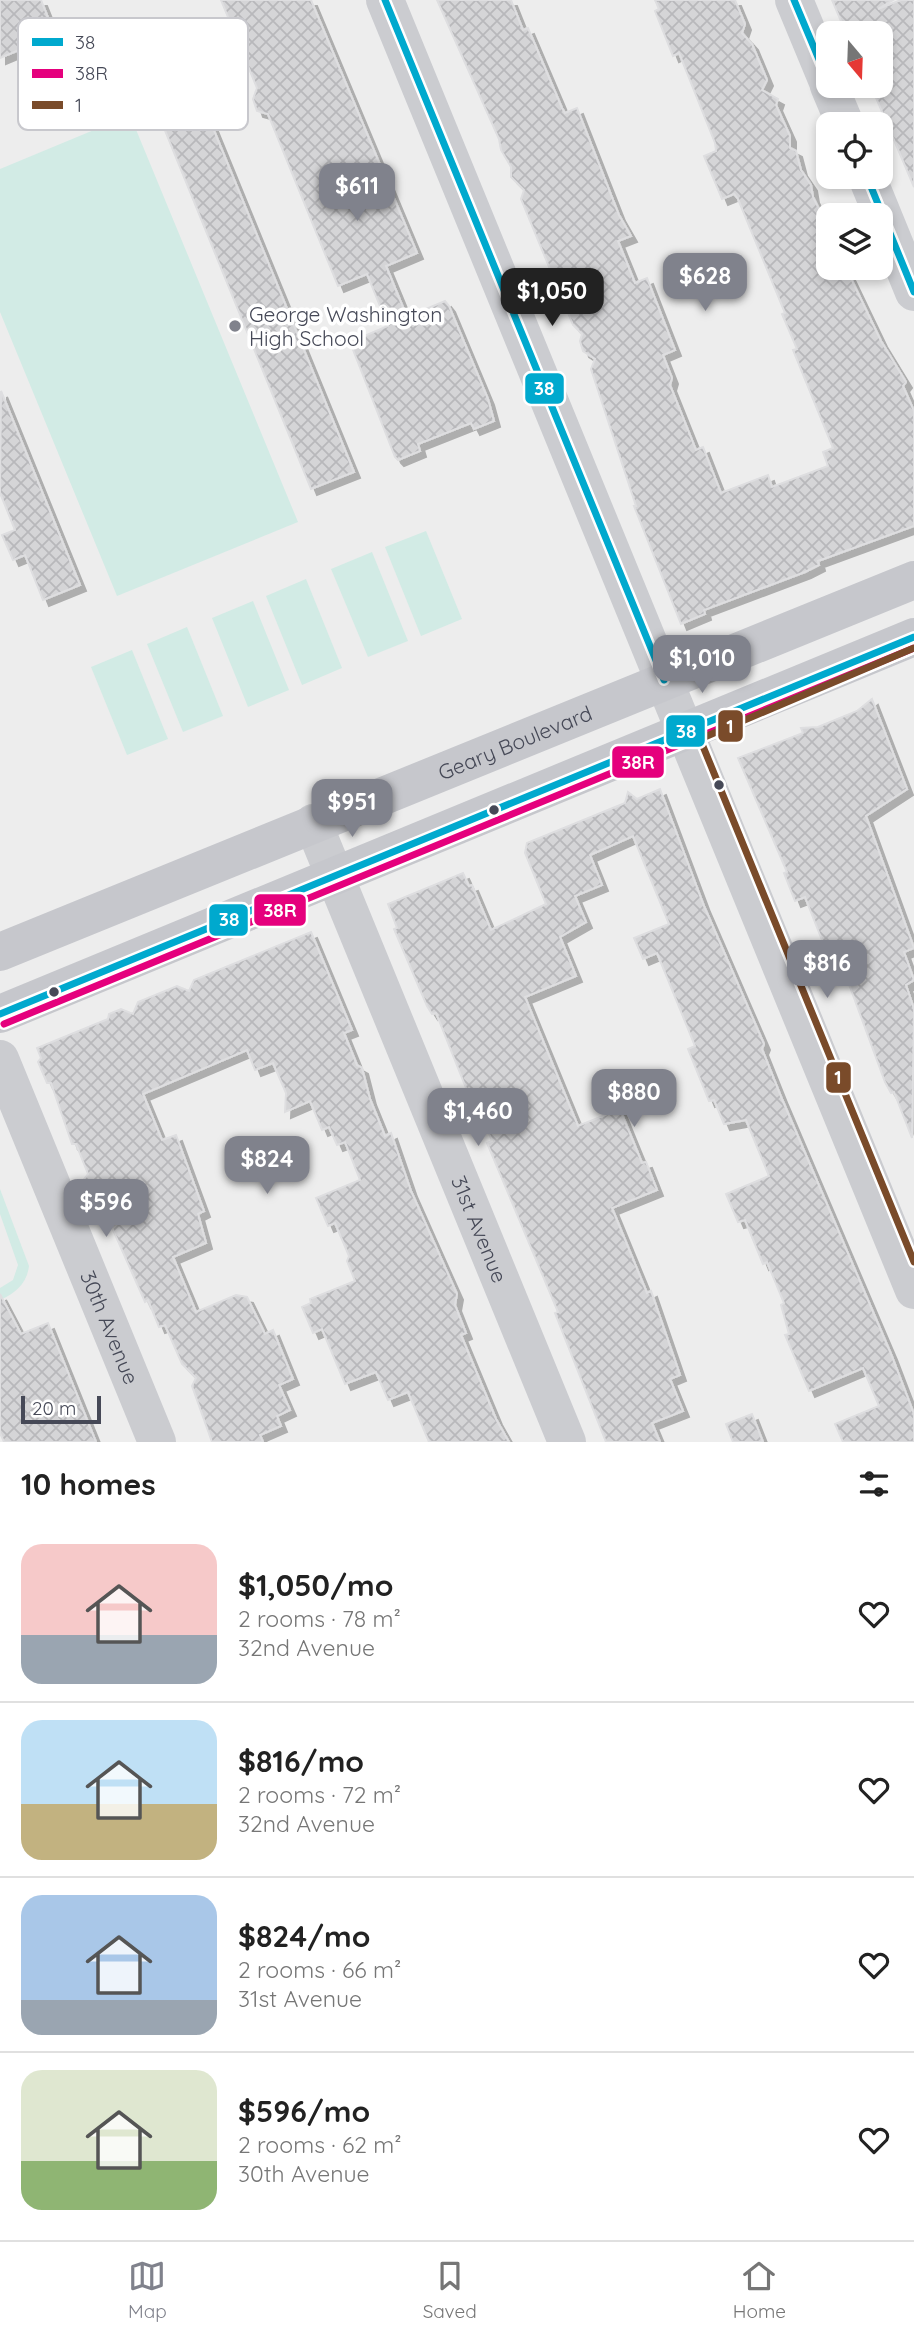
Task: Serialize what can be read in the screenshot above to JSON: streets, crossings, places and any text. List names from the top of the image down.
{
  "streets": {
    "main road": ["Geary Boulevard"],
    "street": ["31st Avenue", "30th Avenue"]
  },
  "crossings": [
    ["Geary Boulevard", "31st Avenue"]
  ],
  "places": ["George Washington High School"],
  "lines": ["transit line 38", "transit line 38R", "transit line 1"],
  "legend": ["38", "38R", "1"],
  "scale_bar": "20 m",
  "north": "bottom",
  "page": {
    "price": [
      "$611",
      "$628",
      "$1,050",
      "$1,010",
      "$951",
      "$816",
      "$880",
      "$1,460",
      "$824",
      "$596"
    ],
    "scale": "20 m",
    "heading": "10 homes",
    "list": [
      {
        "name": "$1,050/mo",
        "note": "2 rooms · 78 m² · 32nd Avenue"
      },
      {
        "name": "$816/mo",
        "note": "2 rooms · 72 m² · 32nd Avenue"
      },
      {
        "name": "$824/mo",
        "note": "2 rooms · 66 m² · 31st Avenue"
      },
      {
        "name": "$596/mo",
        "note": "2 rooms · 62 m² · 30th Avenue"
      }
    ],
    "tabs": ["Map", "Saved", "Home"]
  }
}
